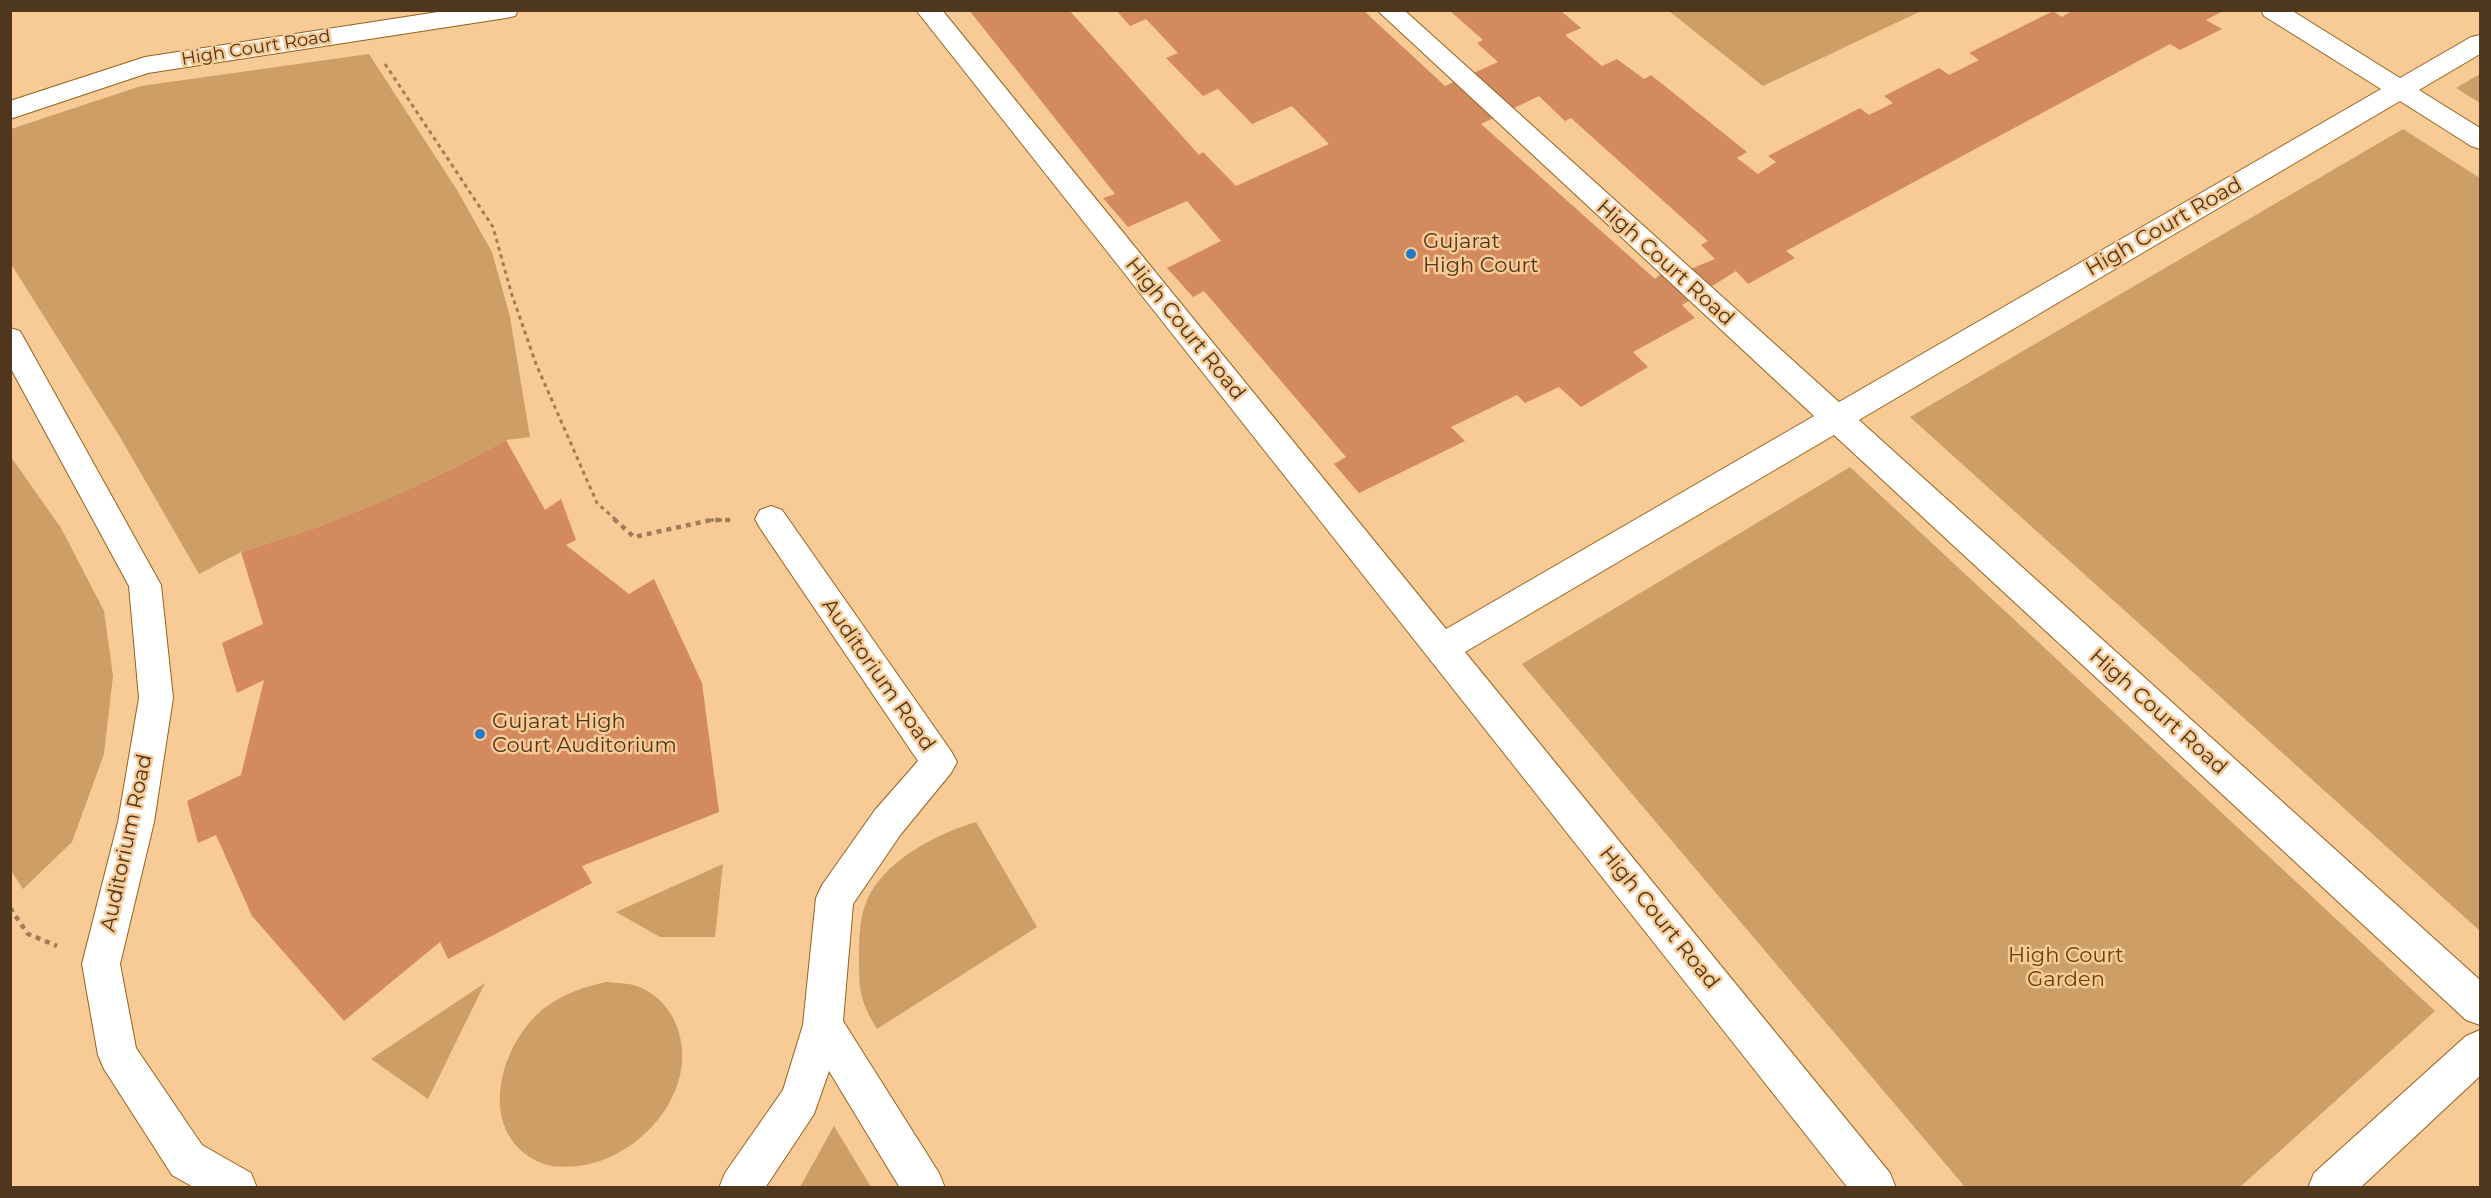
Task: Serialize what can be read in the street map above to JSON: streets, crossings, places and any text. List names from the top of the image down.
{
  "streets": {
    "street": ["High Court Road", "Auditorium Road"]
  },
  "parks": ["High Court Garden"],
  "places": ["Gujarat High Court", "Gujarat High Court Auditorium"]
}
